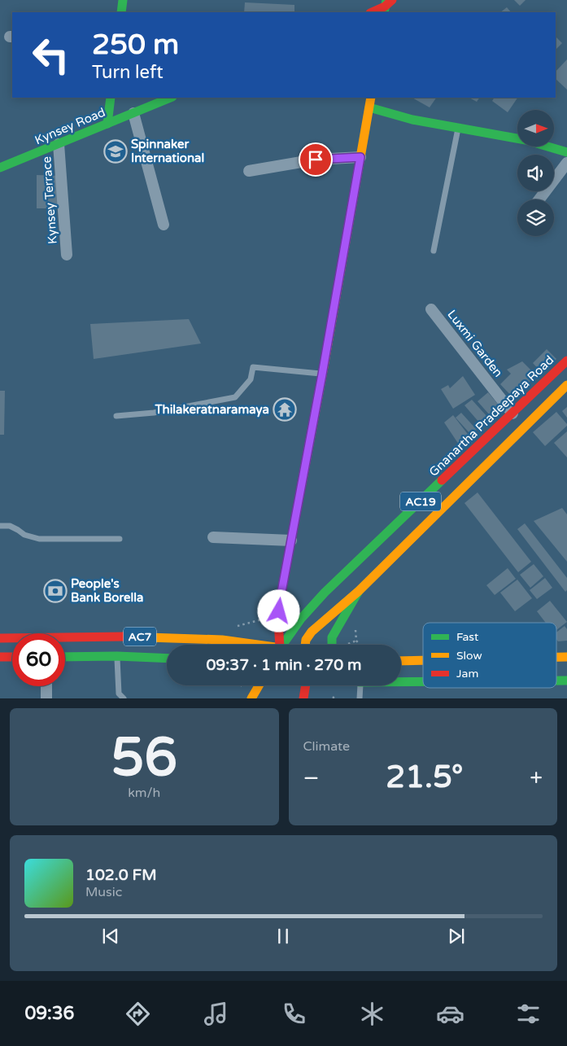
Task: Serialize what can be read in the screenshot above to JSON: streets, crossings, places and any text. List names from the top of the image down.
{
  "streets": {
    "main road": [
      "Kynsey Road",
      "Gnanartha Pradeepaya Road",
      "AC19",
      "AC7"
    ],
    "street": ["Kynsey Terrace", "Luxmi Garden"]
  },
  "crossings": [
    ["Kynsey Road", "Kynsey Terrace"],
    ["Luxmi Garden", "Gnanartha Pradeepaya Road"]
  ],
  "places": {
    "school or university": ["Spinnaker International"],
    "temple": ["Thilakeratnaramaya"],
    "bank": ["People's Bank Borella"]
  },
  "legend": ["Fast", "Slow", "Jam"],
  "north": "right",
  "page": {
    "turn": ["250 m", "Turn left"],
    "limit": "60",
    "trip": "09:37 · 1 min · 270 m",
    "tile": [
      ["56", "km/h"],
      "Climate"
    ],
    "heat": ["−", "21.5°", "+"],
    "song": ["102.0 FM", "Music"],
    "tabs": "09:36"
  }
}
